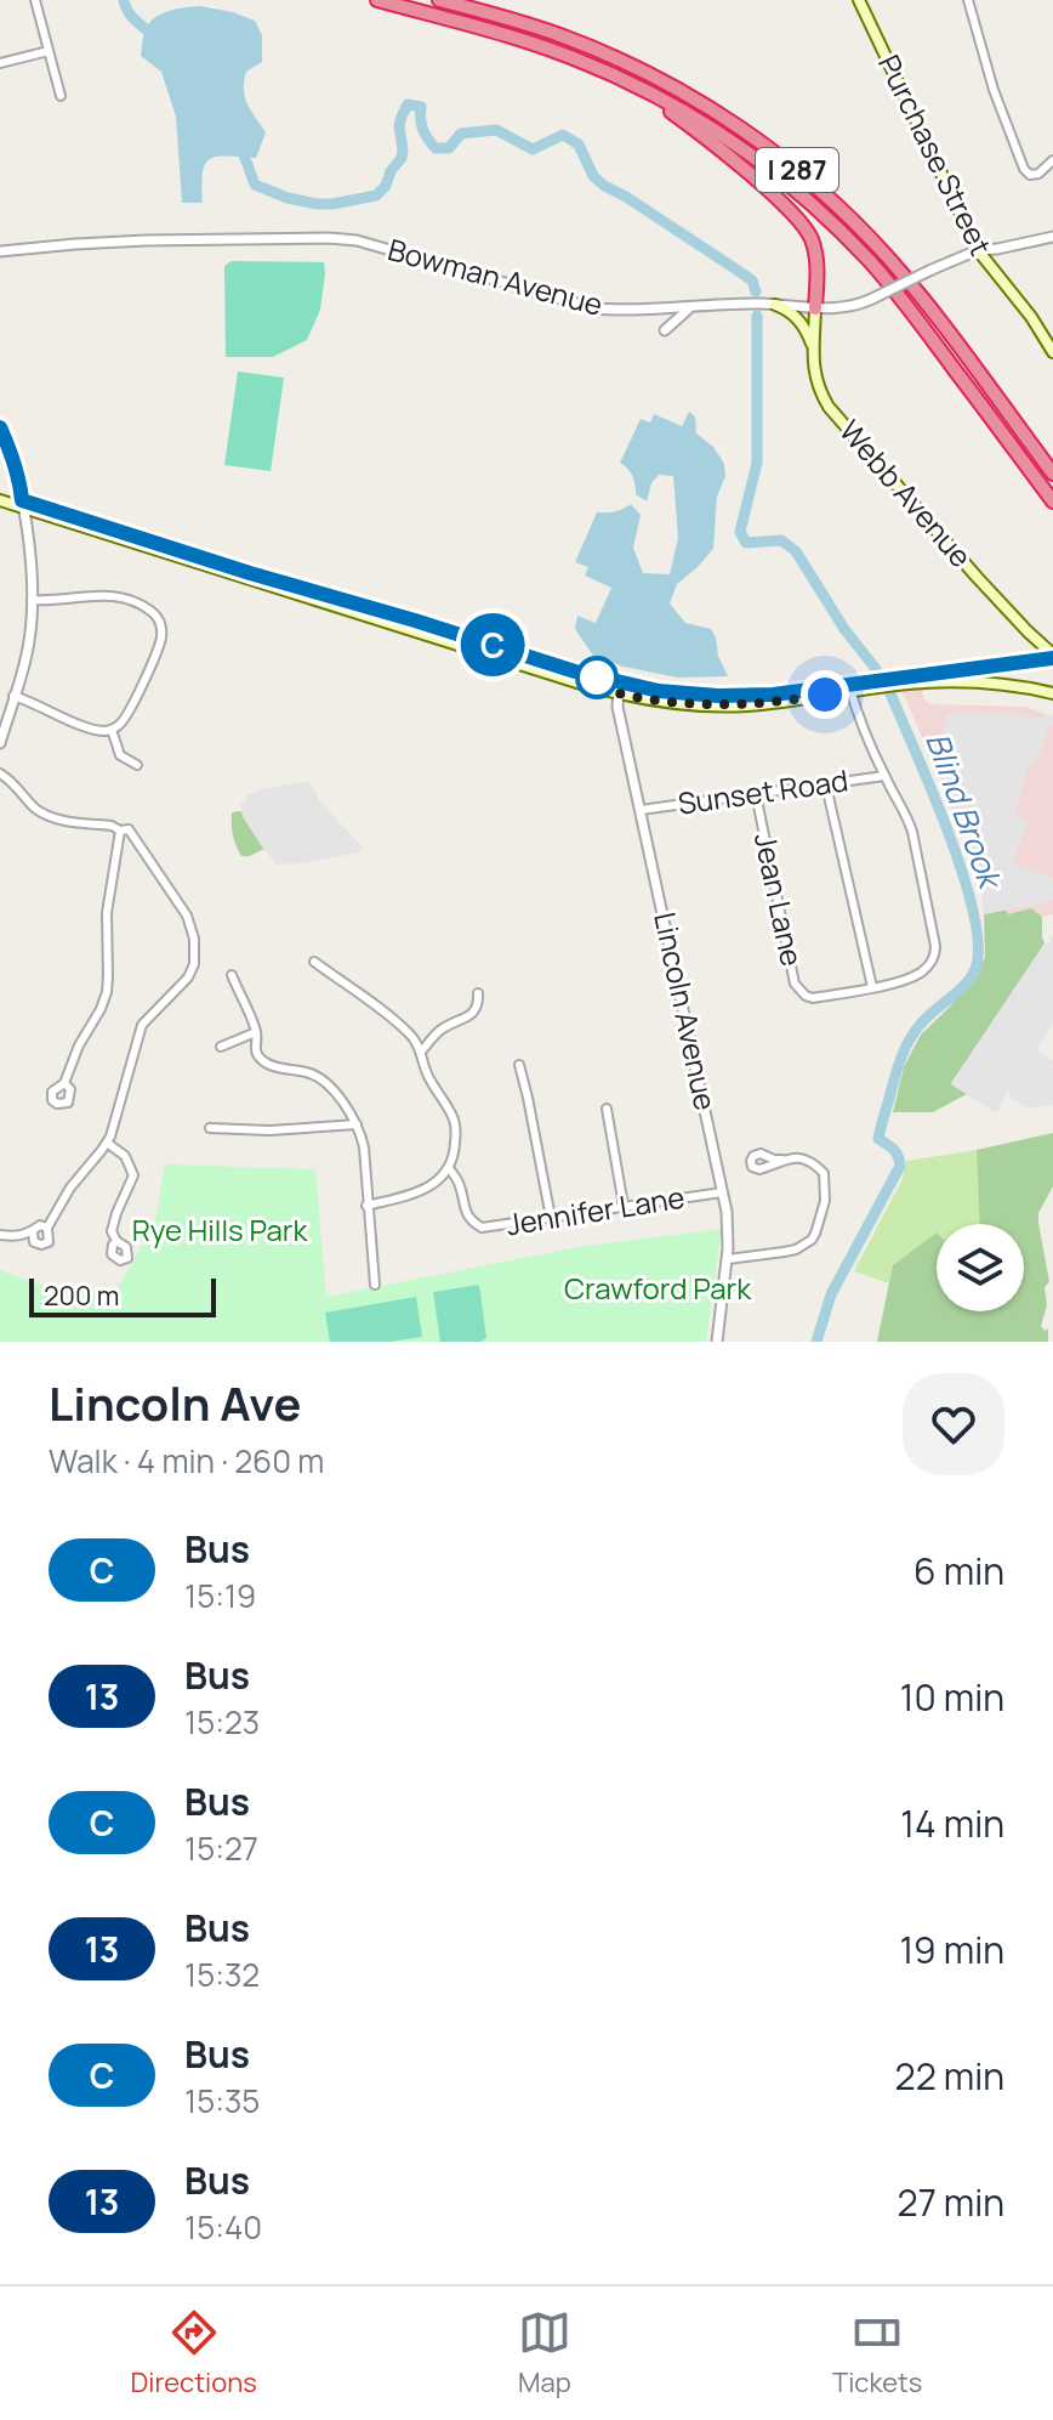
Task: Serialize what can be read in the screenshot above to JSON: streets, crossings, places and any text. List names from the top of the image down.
{
  "streets": {
    "highway": ["I 287"],
    "main road": ["Purchase Street", "Webb Avenue"],
    "street": [
      "Bowman Avenue",
      "Sunset Road",
      "Jean Lane",
      "Lincoln Avenue",
      "Jennifer Lane"
    ]
  },
  "crossings": [
    ["Purchase Street", "Bowman Avenue"],
    ["Bowman Avenue", "Webb Avenue"],
    ["Sunset Road", "Jean Lane"],
    ["Sunset Road", "Lincoln Avenue"],
    ["Lincoln Avenue", "Jennifer Lane"]
  ],
  "water": ["Blind Brook"],
  "parks": ["Rye Hills Park", "Crawford Park"],
  "lines": ["bus line C"],
  "scale_bar": "200 m",
  "page": {
    "on_map": "C",
    "scale": "200 m",
    "heading": ["Lincoln Ave", "Walk · 4 min · 260 m"],
    "list": [
      {
        "mark": "C",
        "name": "Bus",
        "note": "15:19",
        "value": "6 min"
      },
      {
        "mark": "13",
        "name": "Bus",
        "note": "15:23",
        "value": "10 min"
      },
      {
        "mark": "C",
        "name": "Bus",
        "note": "15:27",
        "value": "14 min"
      },
      {
        "mark": "13",
        "name": "Bus",
        "note": "15:32",
        "value": "19 min"
      },
      {
        "mark": "C",
        "name": "Bus",
        "note": "15:35",
        "value": "22 min"
      },
      {
        "mark": "13",
        "name": "Bus",
        "note": "15:40",
        "value": "27 min"
      }
    ],
    "tabs": ["Directions", "Map", "Tickets"]
  }
}
